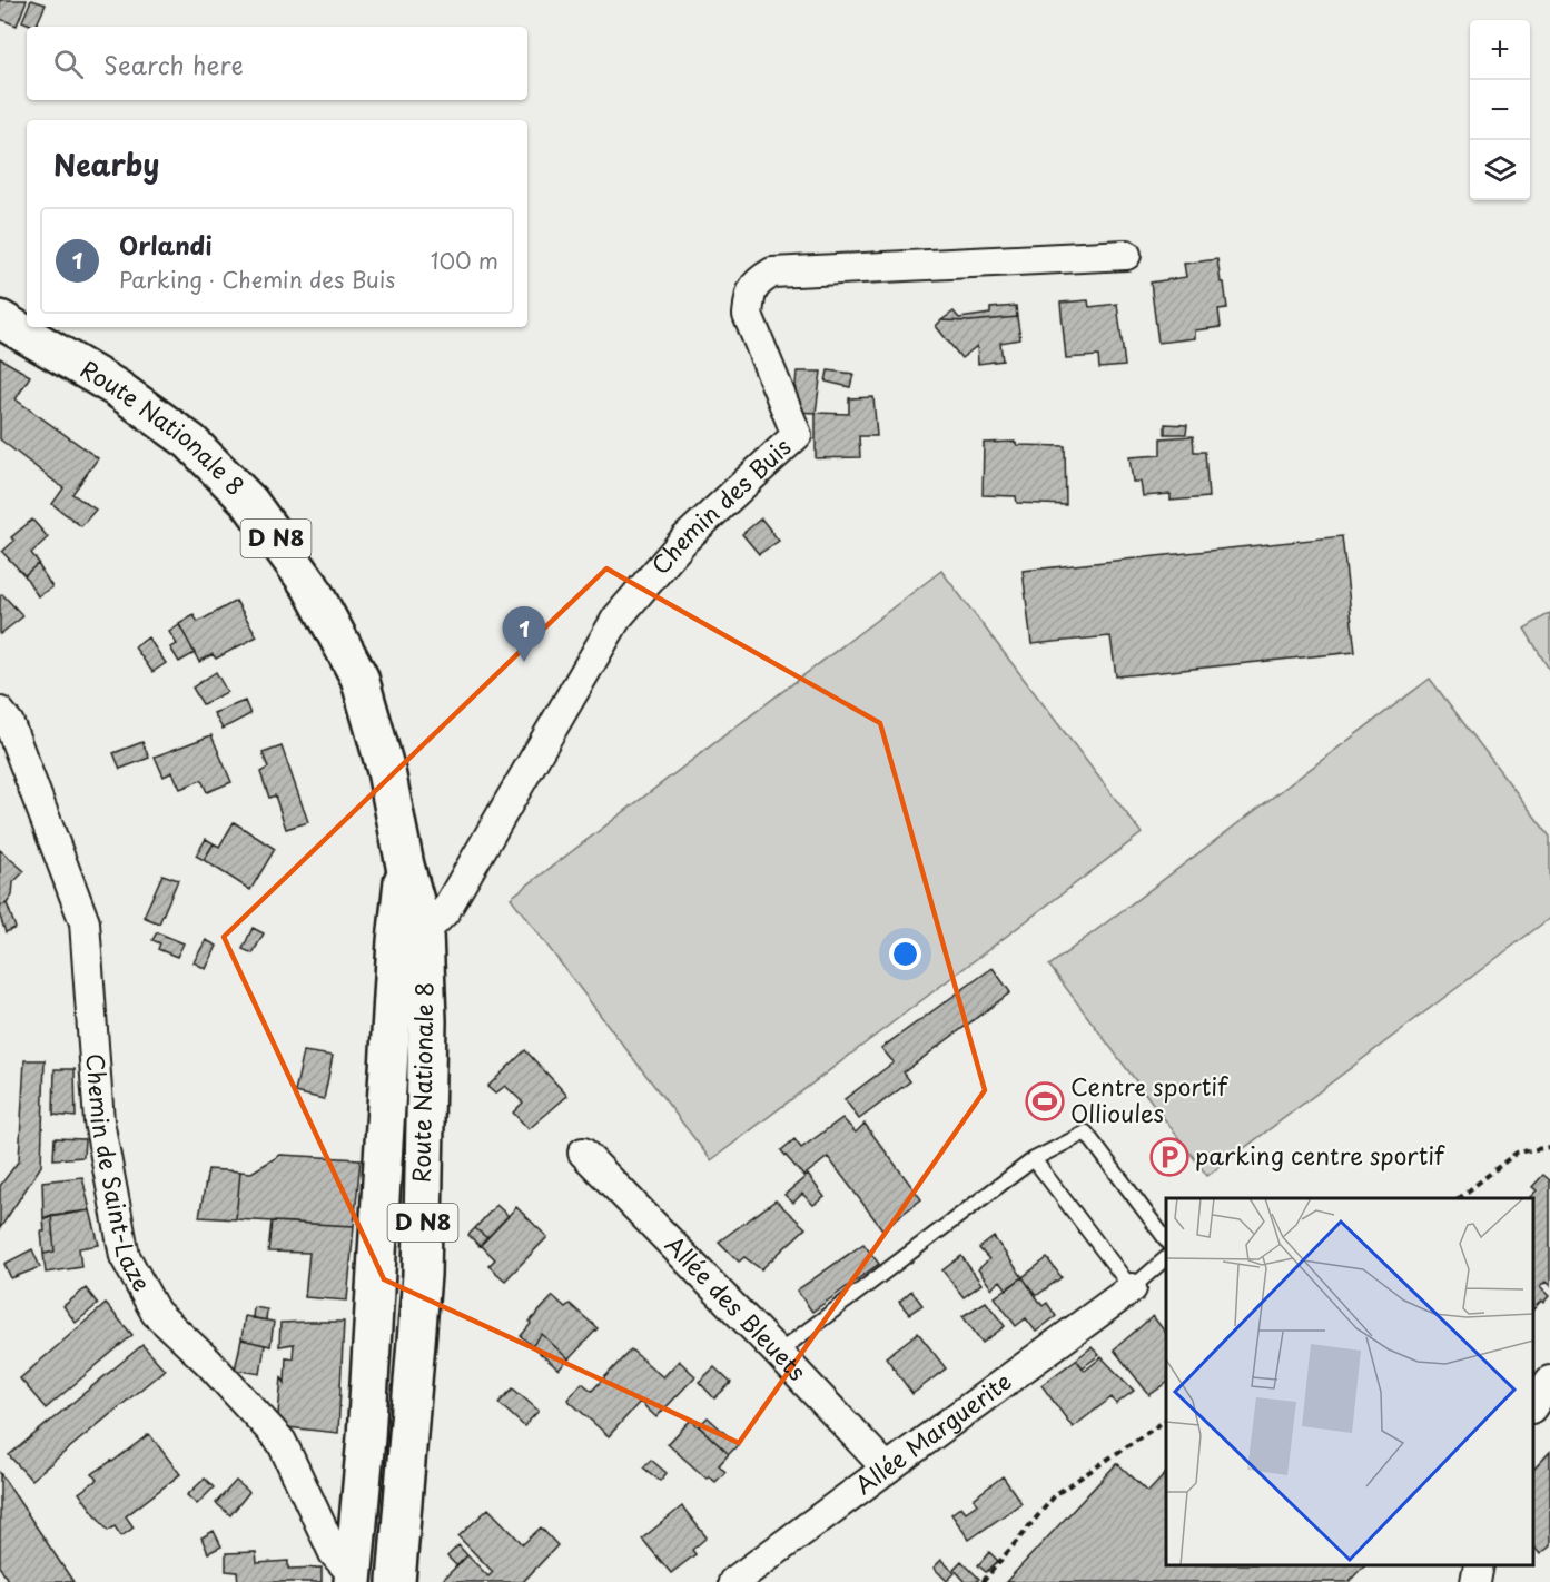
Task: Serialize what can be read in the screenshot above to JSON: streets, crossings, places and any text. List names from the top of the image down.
{
  "streets": {
    "main road": ["Route Nationale 8", "D N8"],
    "street": [
      "Chemin des Buis",
      "Chemin de Saint-Laze",
      "Allée des Bleuets",
      "Allée Marguerite"
    ]
  },
  "crossings": [
    ["Route Nationale 8", "Chemin des Buis"],
    ["Route Nationale 8", "Chemin de Saint-Laze"],
    ["Allée des Bleuets", "Allée Marguerite"]
  ],
  "places": {
    "sports": ["Centre sportif Ollioules"],
    "parking": ["parking centre sportif"]
  },
  "page": {
    "map_buttons": ["+", "−"],
    "search": "Search here",
    "heading": "Nearby",
    "list": [
      {
        "mark": "1",
        "name": "Orlandi",
        "note": "Parking · Chemin des Buis",
        "value": "100 m"
      }
    ],
    "pins": "1"
  }
}
